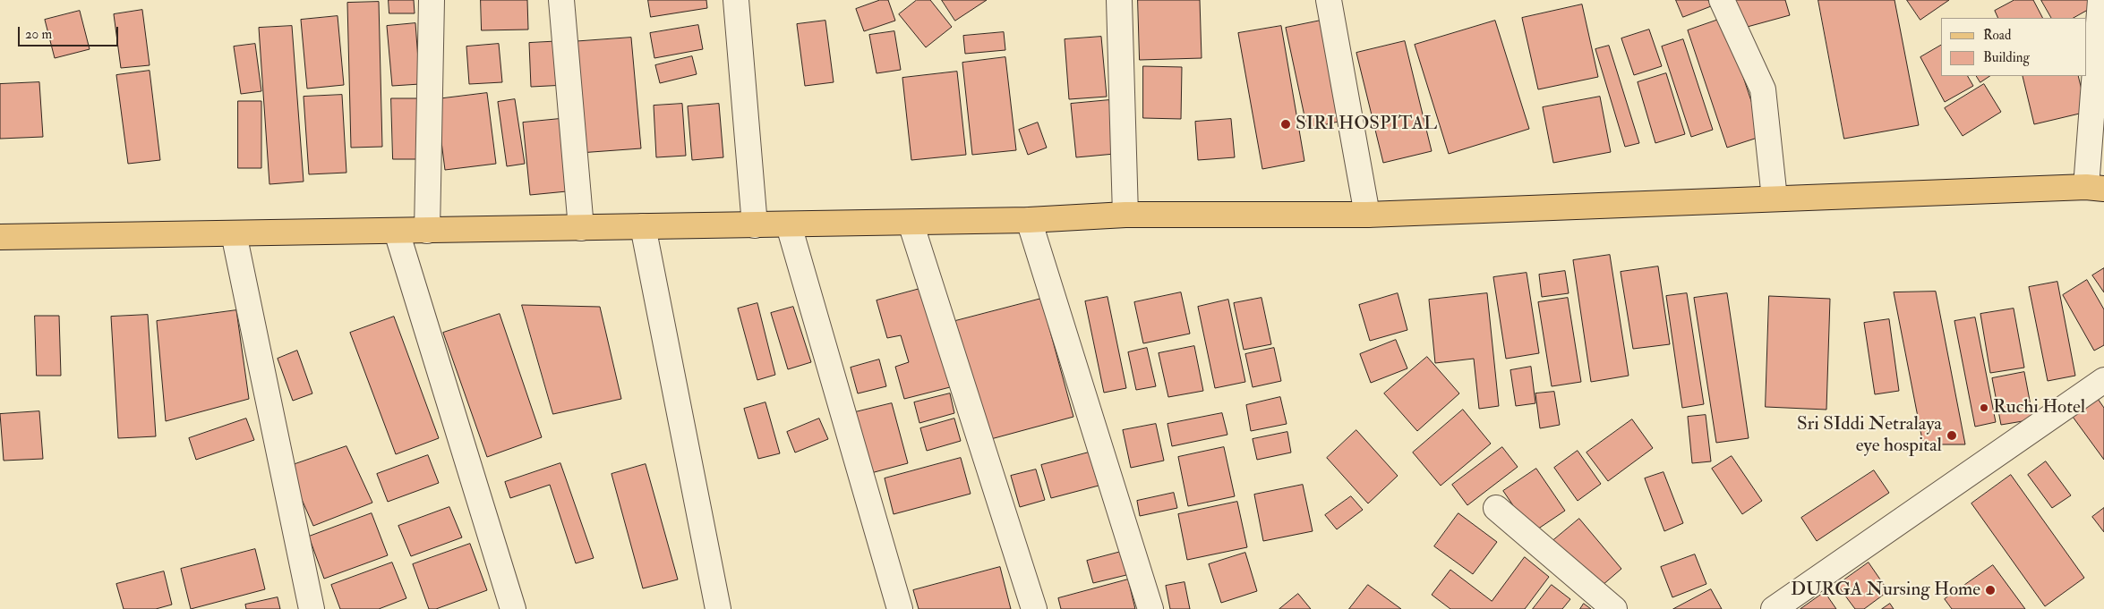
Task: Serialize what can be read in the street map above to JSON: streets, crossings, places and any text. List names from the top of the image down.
{
  "places": [
    "SIRI HOSPITAL",
    "Ruchi Hotel",
    "Sri SIddi Netralaya eye hospital",
    "DURGA Nursing Home"
  ],
  "legend": ["Road", "Building"],
  "scale_bar": "20 m"
}
